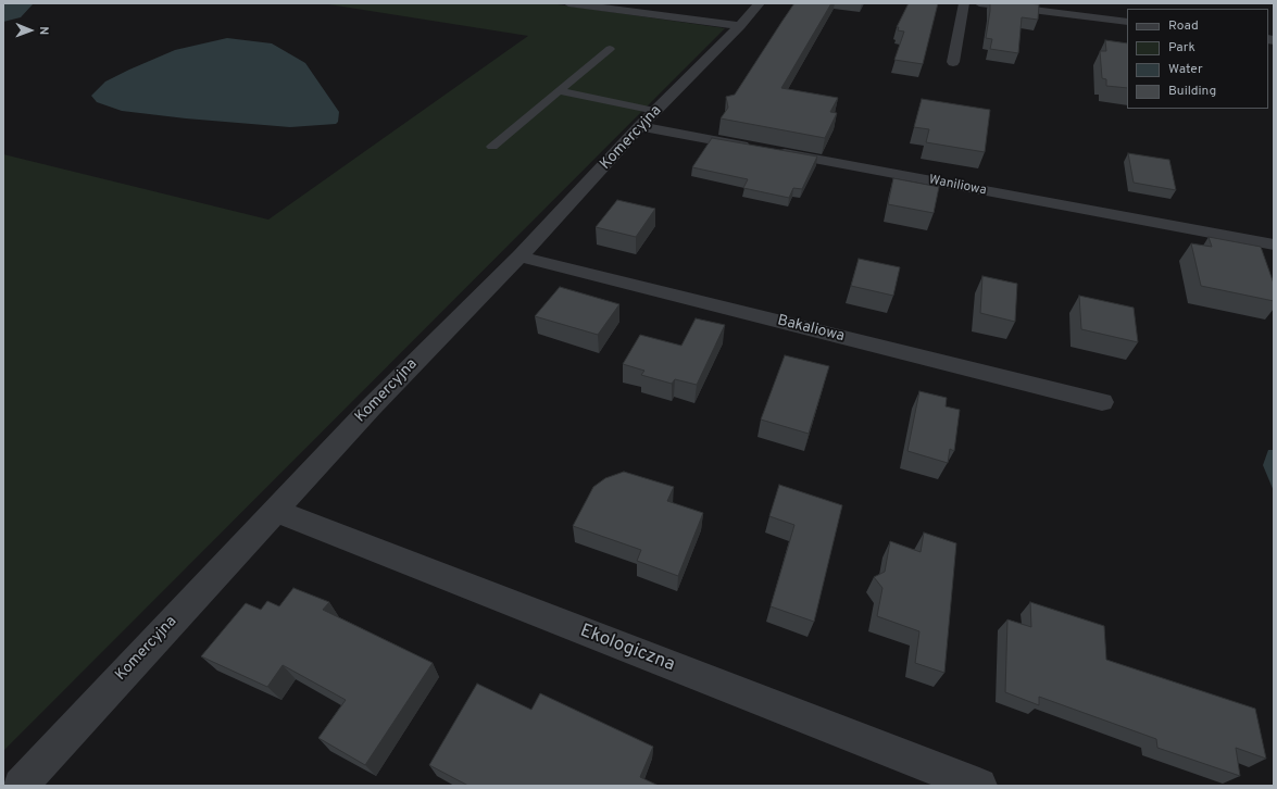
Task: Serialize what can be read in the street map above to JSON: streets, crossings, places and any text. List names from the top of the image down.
{
  "streets": {
    "street": [
      "Komercyjna",
      "Waniliowa",
      "Bakaliowa",
      "Ekologiczna"
    ]
  },
  "crossings": [
    ["Komercyjna", "Waniliowa"],
    ["Komercyjna", "Bakaliowa"],
    ["Komercyjna", "Ekologiczna"]
  ],
  "legend": [
    "Road",
    "Park",
    "Water",
    "Building"
  ],
  "north": "right"
}
